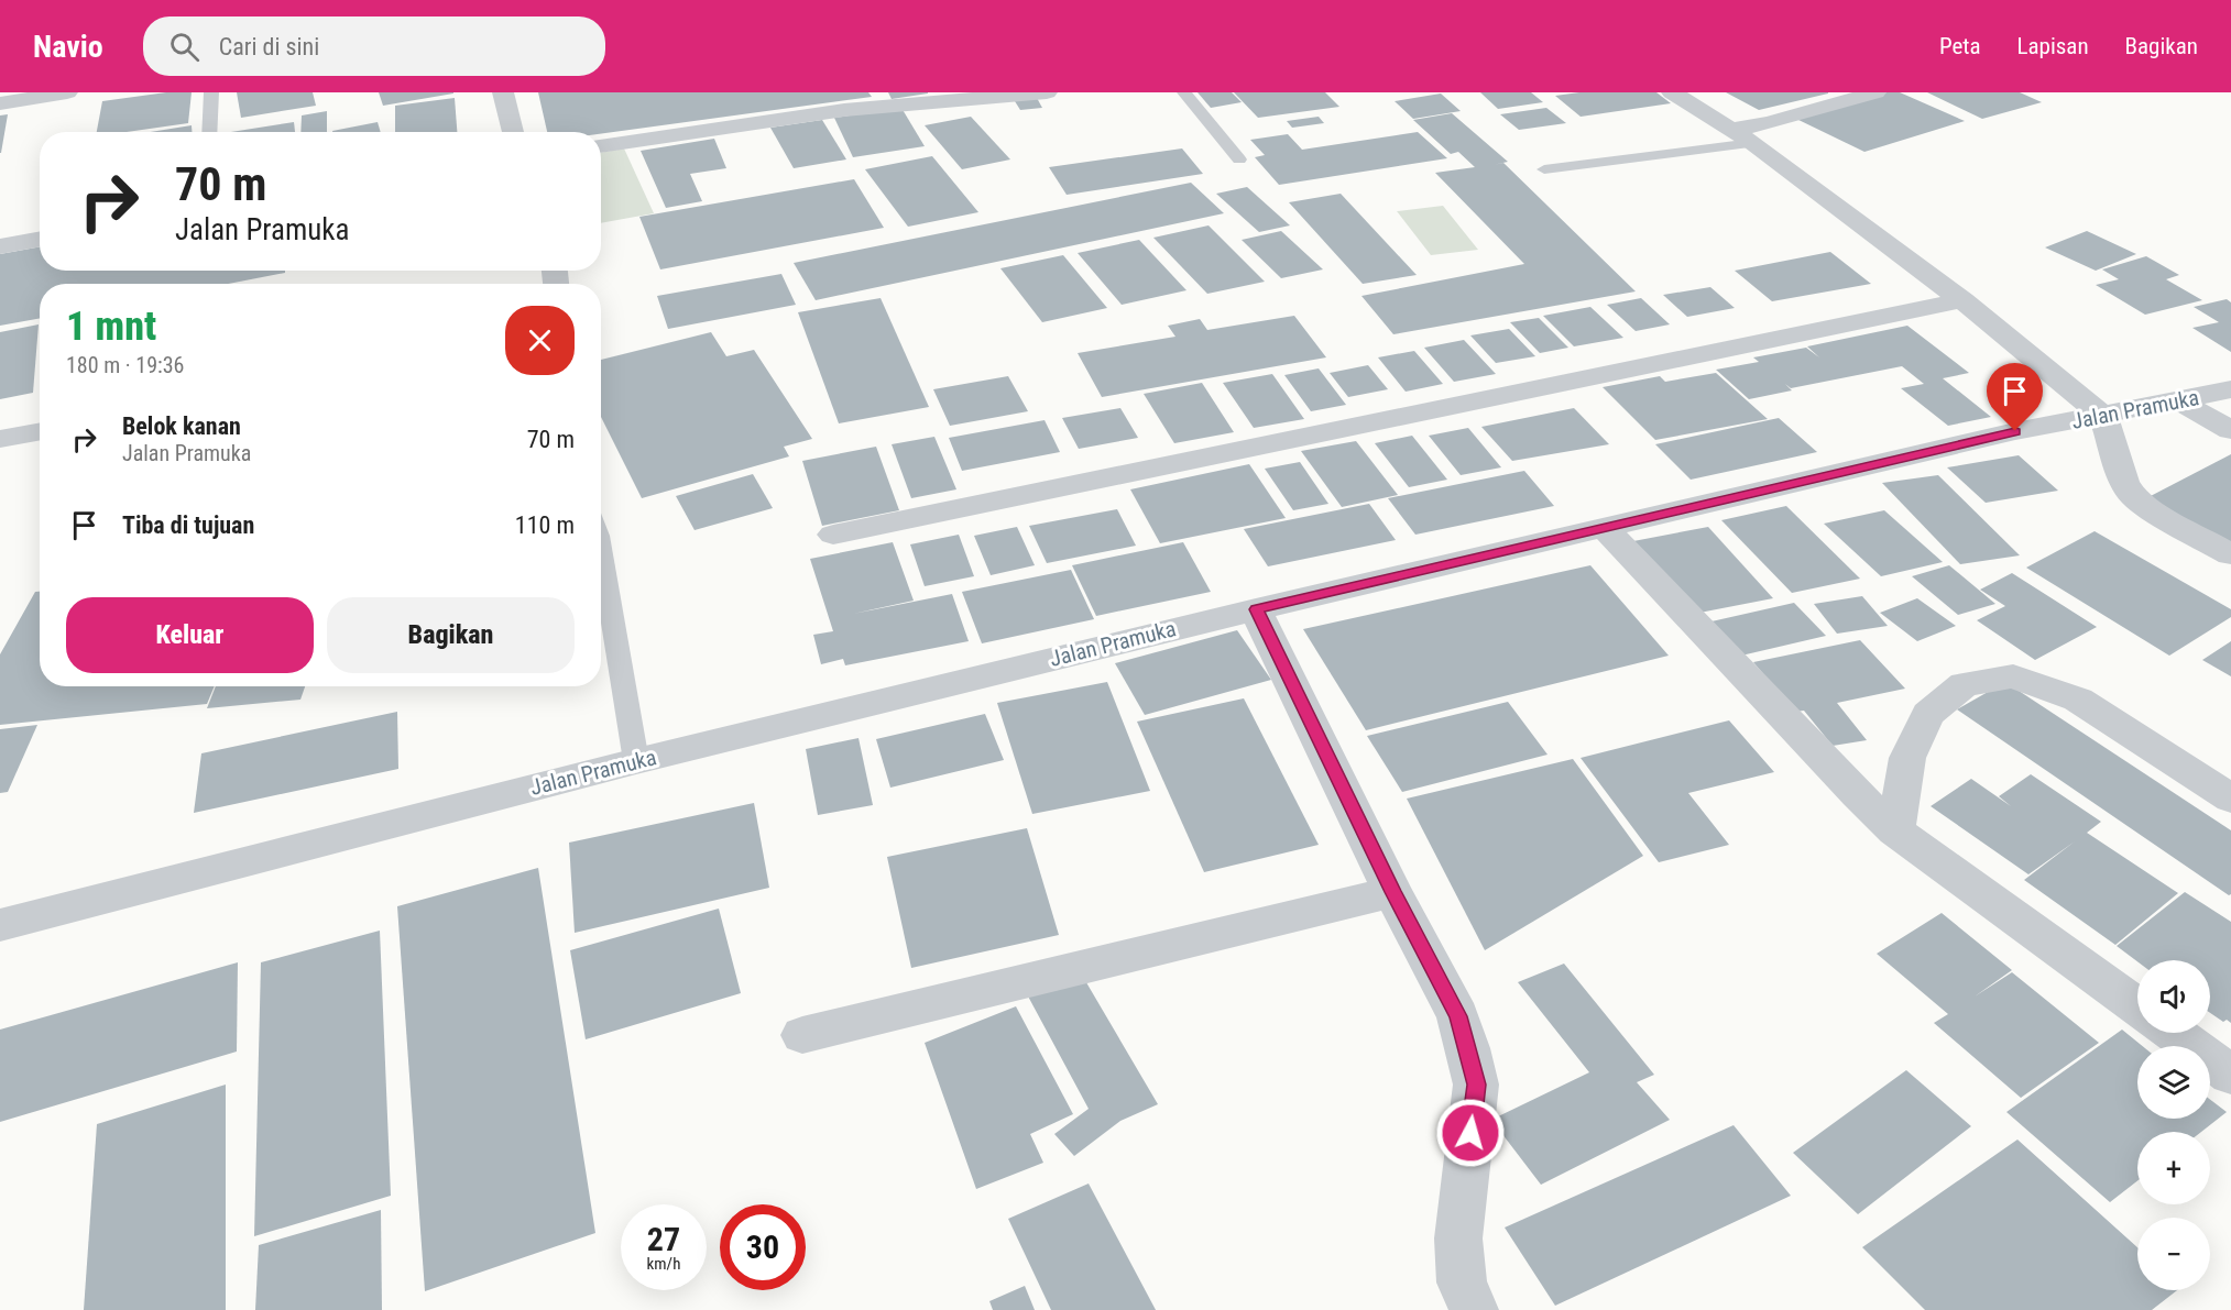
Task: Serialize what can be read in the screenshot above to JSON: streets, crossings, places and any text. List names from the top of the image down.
{
  "streets": {
    "street": ["Jalan Pramuka"]
  },
  "page": {
    "header": "Navio",
    "search": "Cari di sini",
    "nav": ["Peta", "Lapisan", "Bagikan"],
    "turn": ["70 m", "Jalan Pramuka"],
    "heading": ["1 mnt", "180 m · 19:36"],
    "list": [
      {
        "name": "Belok kanan",
        "note": "Jalan Pramuka",
        "value": "70 m"
      },
      {
        "name": "Tiba di tujuan",
        "value": "110 m"
      }
    ],
    "buttons": ["Keluar", "Bagikan"],
    "map_buttons": ["+", "−"],
    "speed": "27 km/h",
    "limit": "30"
  }
}
